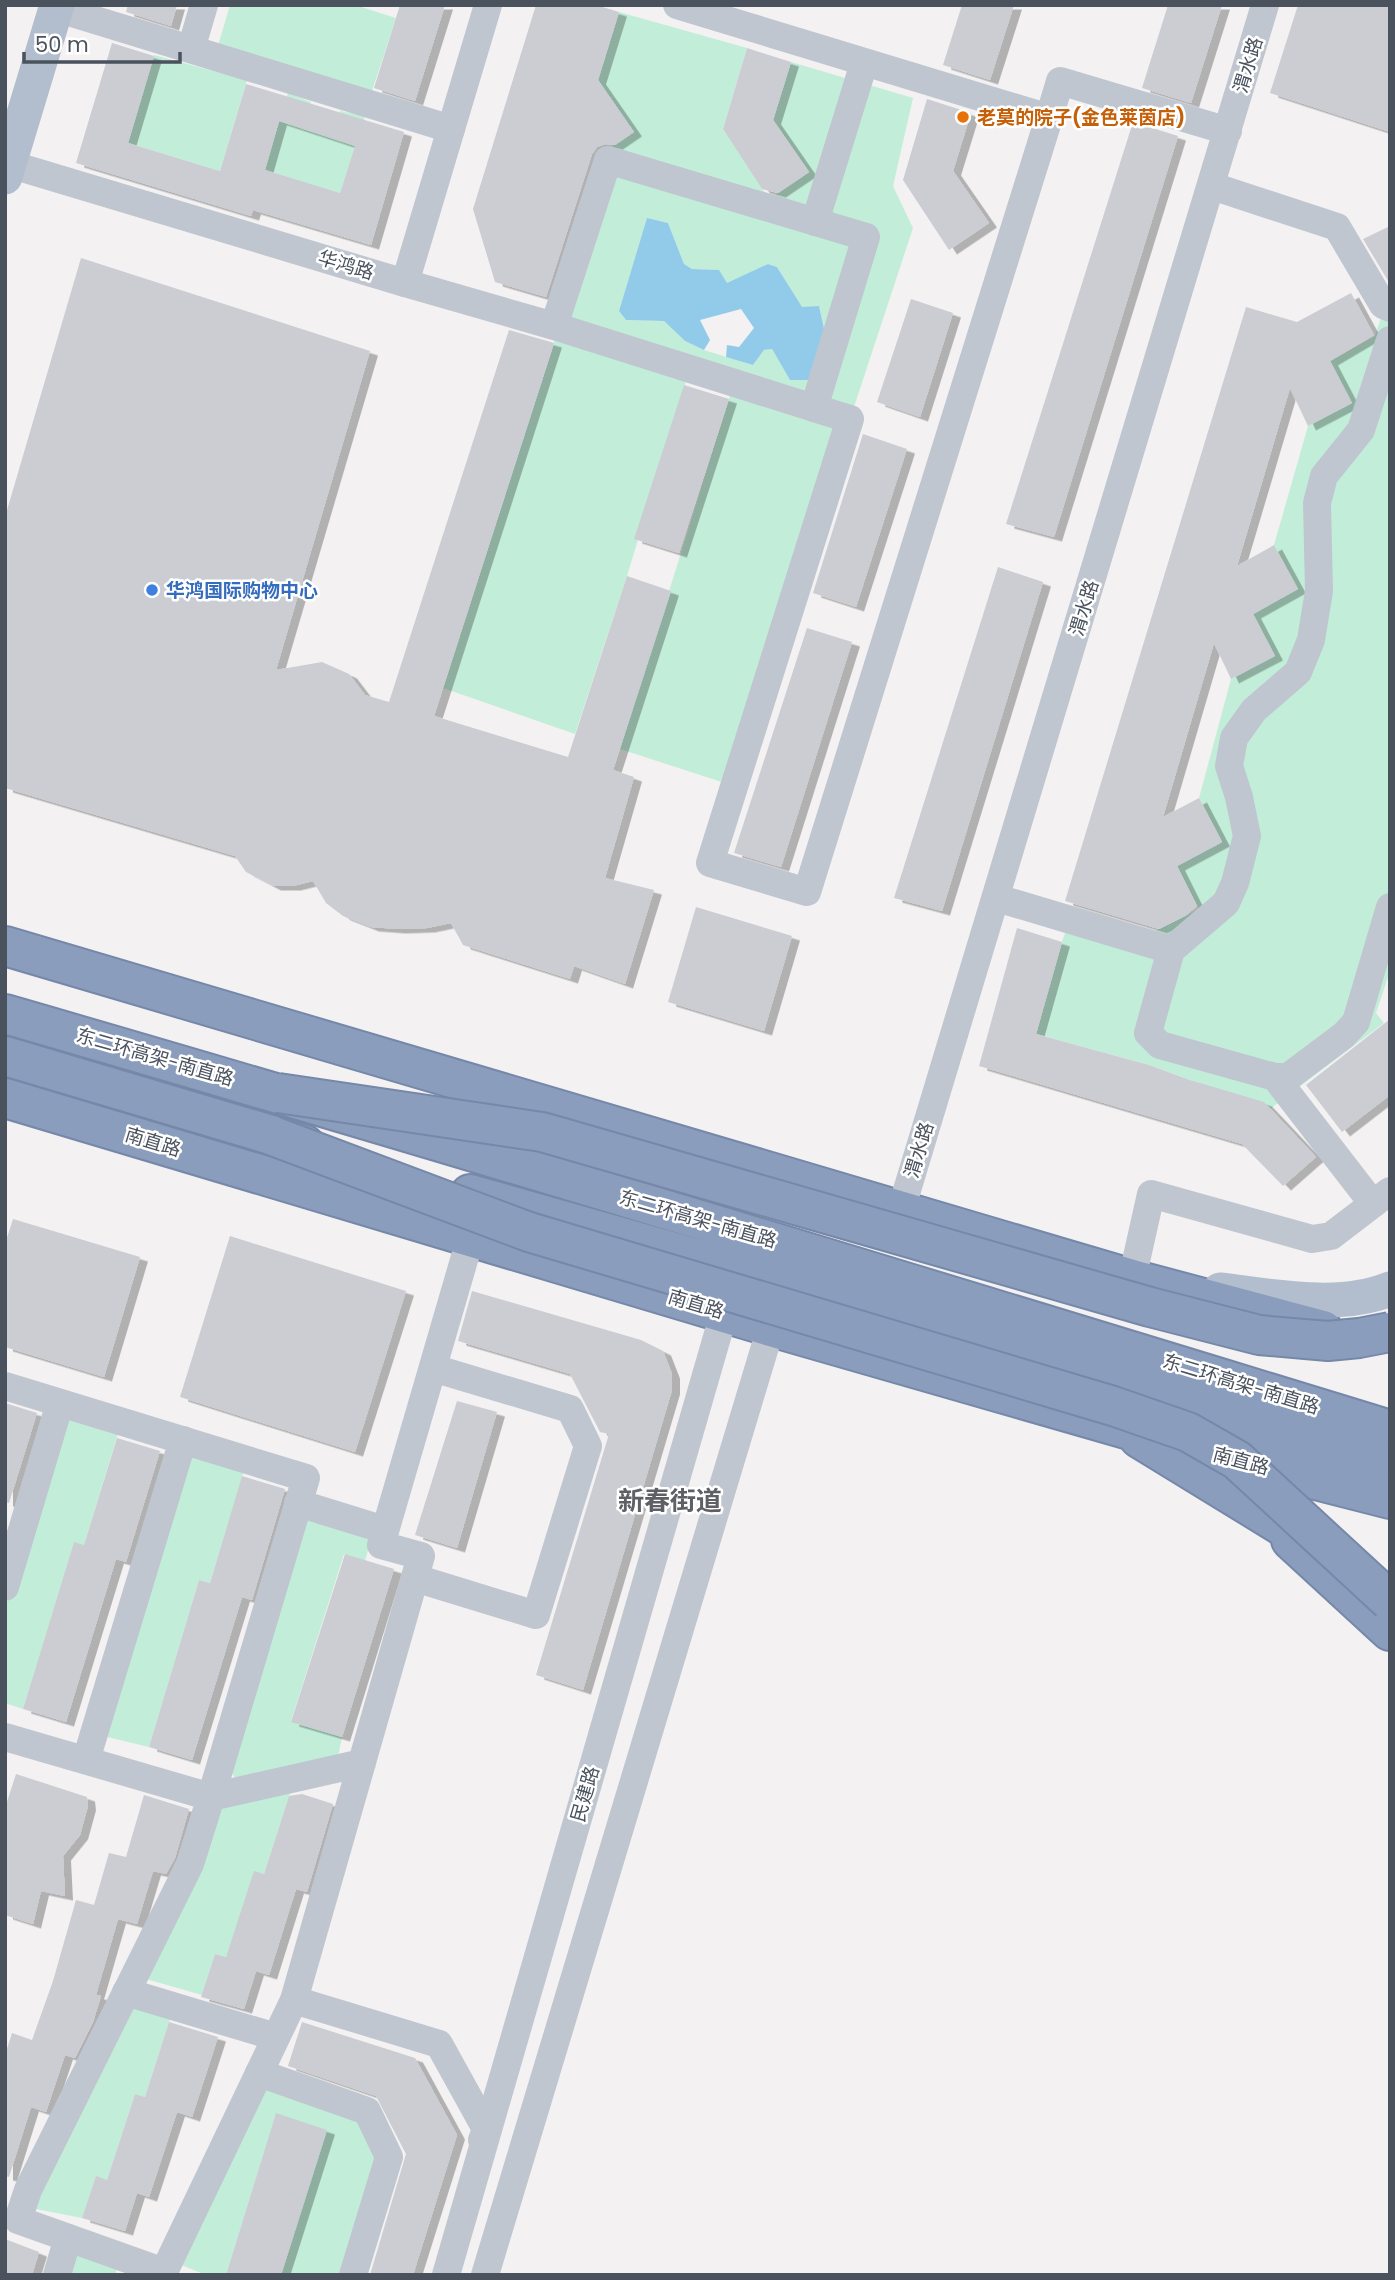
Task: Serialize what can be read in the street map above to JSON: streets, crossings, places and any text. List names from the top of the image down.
{
  "streets": {
    "highway": ["东二环高架-南直路", "南直路"],
    "street": ["渭水路", "华鸿路", "民建路"]
  },
  "crossings": [
    ["南直路", "民建路"]
  ],
  "districts": ["新春街道"],
  "places": ["老莫的院子(金色莱茵店)", "华鸿国际购物中心"],
  "scale_bar": "50 m"
}
